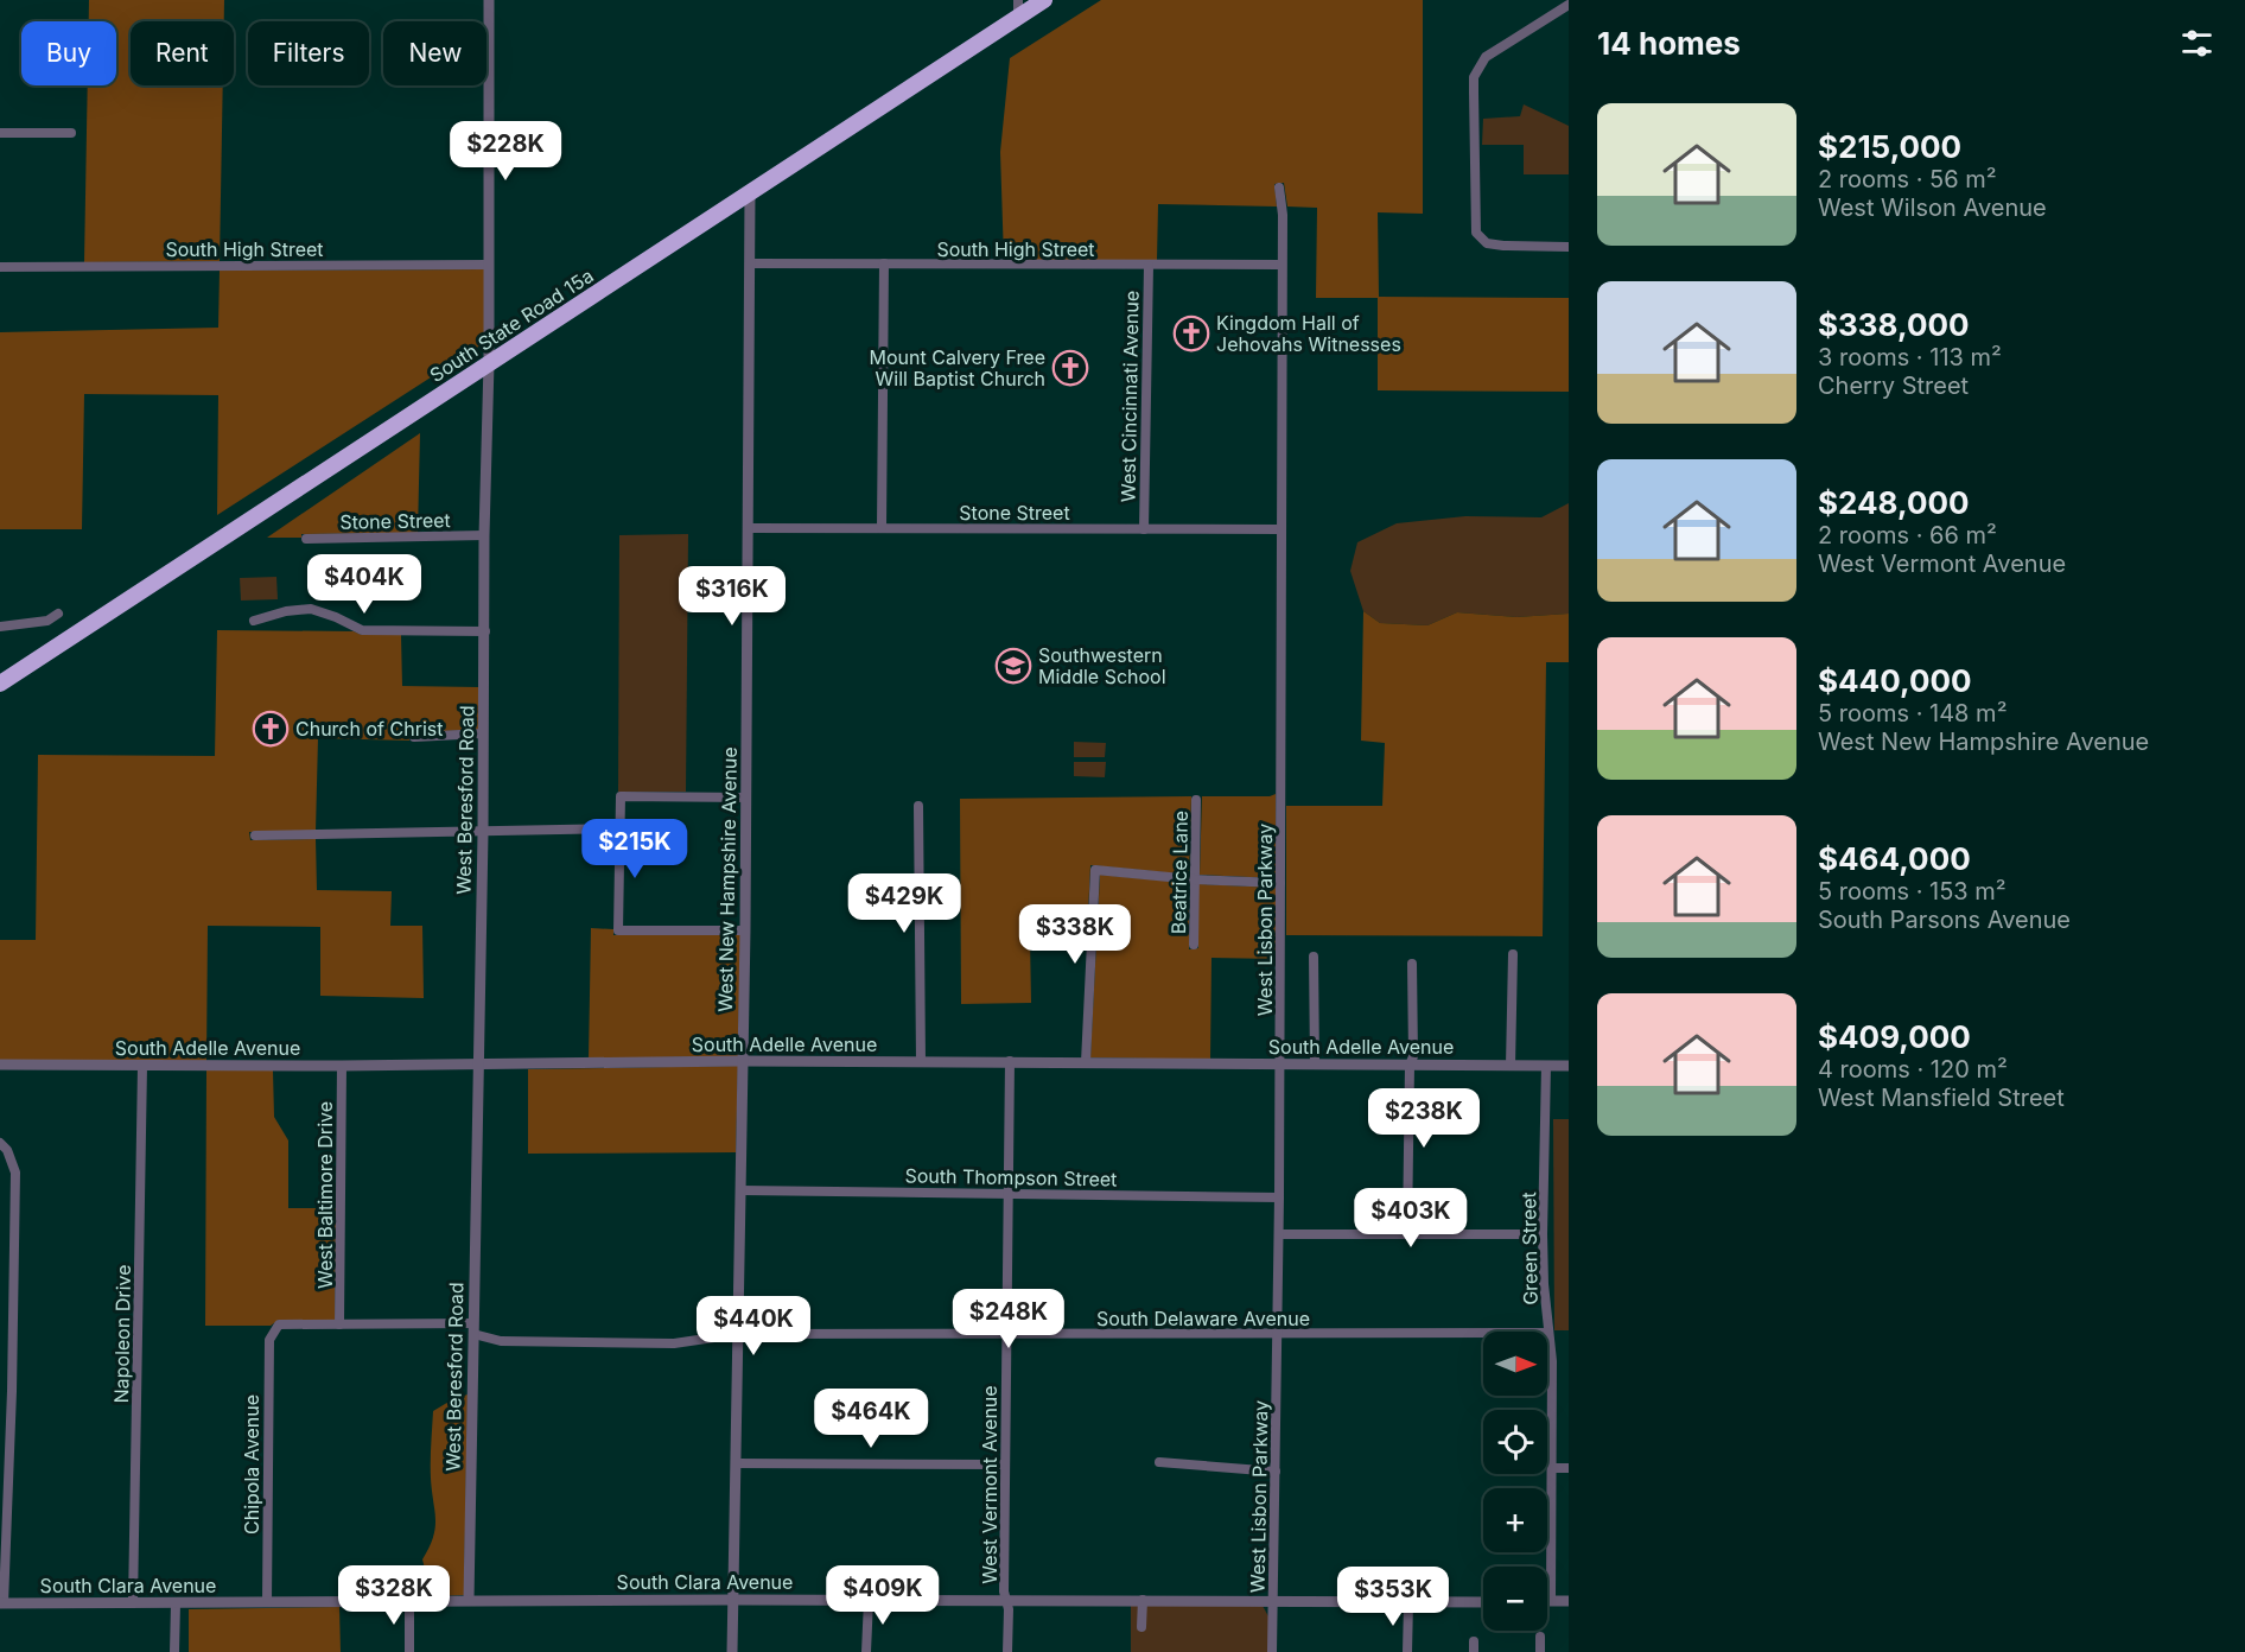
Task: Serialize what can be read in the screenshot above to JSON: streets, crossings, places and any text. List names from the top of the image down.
{
  "streets": {
    "highway": ["South State Road 15a"],
    "street": [
      "South High Street",
      "West Cincinnati Avenue",
      "Stone Street",
      "West Beresford Road",
      "Beatrice Lane",
      "West New Hampshire Avenue",
      "West Lisbon Parkway",
      "South Adelle Avenue",
      "South Thompson Street",
      "West Baltimore Drive",
      "Green Street",
      "South Delaware Avenue",
      "Napoleon Drive",
      "Chipola Avenue",
      "West Vermont Avenue",
      "South Clara Avenue"
    ]
  },
  "crossings": [
    ["South High Street", "West Cincinnati Avenue"],
    ["South High Street", "West Beresford Road"],
    ["South High Street", "West New Hampshire Avenue"],
    ["South High Street", "West Lisbon Parkway"],
    ["South State Road 15a", "West Beresford Road"],
    ["South State Road 15a", "West New Hampshire Avenue"],
    ["West Cincinnati Avenue", "Stone Street"],
    ["Stone Street", "West Beresford Road"],
    ["Stone Street", "West New Hampshire Avenue"],
    ["Stone Street", "West Lisbon Parkway"],
    ["West Beresford Road", "South Adelle Avenue"],
    ["West Beresford Road", "South Delaware Avenue"],
    ["West Beresford Road", "South Clara Avenue"],
    ["West New Hampshire Avenue", "South Adelle Avenue"],
    ["West New Hampshire Avenue", "South Thompson Street"],
    ["West New Hampshire Avenue", "South Delaware Avenue"],
    ["West New Hampshire Avenue", "South Clara Avenue"],
    ["West Lisbon Parkway", "South Adelle Avenue"],
    ["West Lisbon Parkway", "South Thompson Street"],
    ["West Lisbon Parkway", "South Delaware Avenue"],
    ["West Lisbon Parkway", "South Clara Avenue"],
    ["South Adelle Avenue", "West Baltimore Drive"],
    ["South Adelle Avenue", "Green Street"],
    ["South Adelle Avenue", "Napoleon Drive"],
    ["South Adelle Avenue", "West Vermont Avenue"],
    ["South Thompson Street", "West Vermont Avenue"],
    ["West Baltimore Drive", "South Delaware Avenue"],
    ["Green Street", "South Delaware Avenue"],
    ["South Delaware Avenue", "Chipola Avenue"],
    ["South Delaware Avenue", "West Vermont Avenue"],
    ["Napoleon Drive", "South Clara Avenue"],
    ["Chipola Avenue", "South Clara Avenue"],
    ["West Vermont Avenue", "South Clara Avenue"]
  ],
  "places": {
    "church": ["Kingdom Hall of Jehovahs Witnesses", "Mount Calvery Free Will Baptist Church", "Church of Christ"],
    "school or university": ["Southwestern Middle School"]
  },
  "north": "right",
  "page": {
    "heading": "14 homes",
    "chip": [
      "Buy",
      "Rent",
      "Filters",
      "New"
    ],
    "list": [
      {
        "name": "$215,000",
        "note": "2 rooms · 56 m² · West Wilson Avenue"
      },
      {
        "name": "$338,000",
        "note": "3 rooms · 113 m² · Cherry Street"
      },
      {
        "name": "$248,000",
        "note": "2 rooms · 66 m² · West Vermont Avenue"
      },
      {
        "name": "$440,000",
        "note": "5 rooms · 148 m² · West New Hampshire Avenue"
      },
      {
        "name": "$464,000",
        "note": "5 rooms · 153 m² · South Parsons Avenue"
      },
      {
        "name": "$409,000",
        "note": "4 rooms · 120 m² · West Mansfield Street"
      }
    ],
    "price": [
      "$228K",
      "$404K",
      "$316K",
      "$215K",
      "$429K",
      "$338K",
      "$238K",
      "$403K",
      "$248K",
      "$440K",
      "$464K",
      "$328K",
      "$409K",
      "$353K"
    ],
    "map_buttons": ["+", "−"]
  }
}
